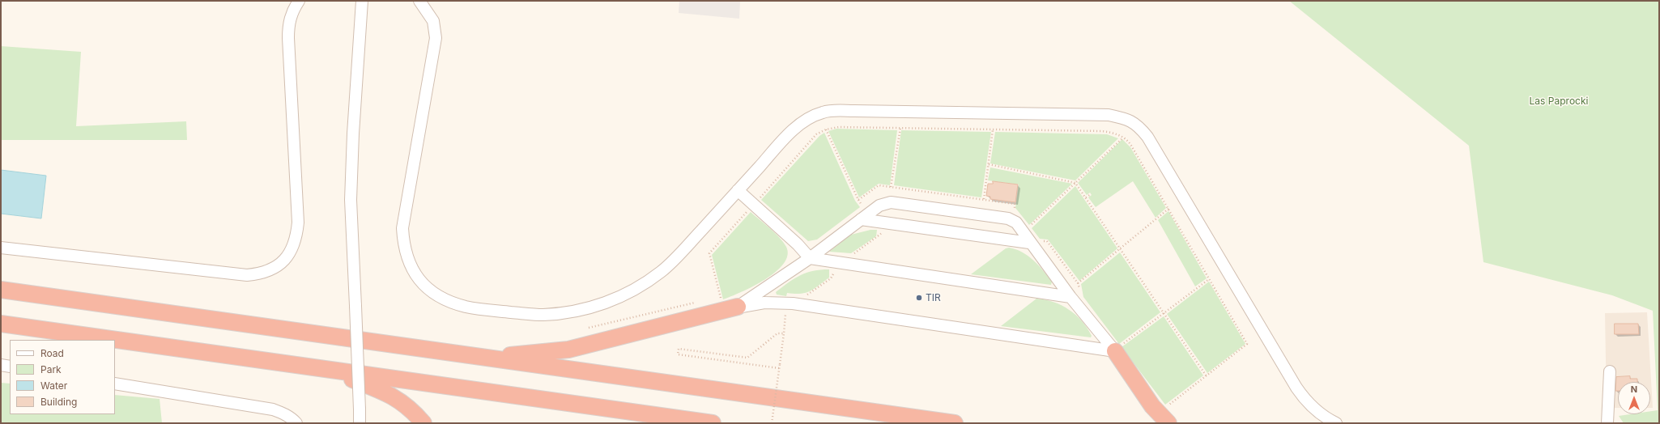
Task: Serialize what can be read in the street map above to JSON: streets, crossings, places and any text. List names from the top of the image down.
{
  "parks": ["Las Paprocki"],
  "places": ["TIR"],
  "legend": [
    "Road",
    "Park",
    "Water",
    "Building"
  ],
  "north": "top"
}
